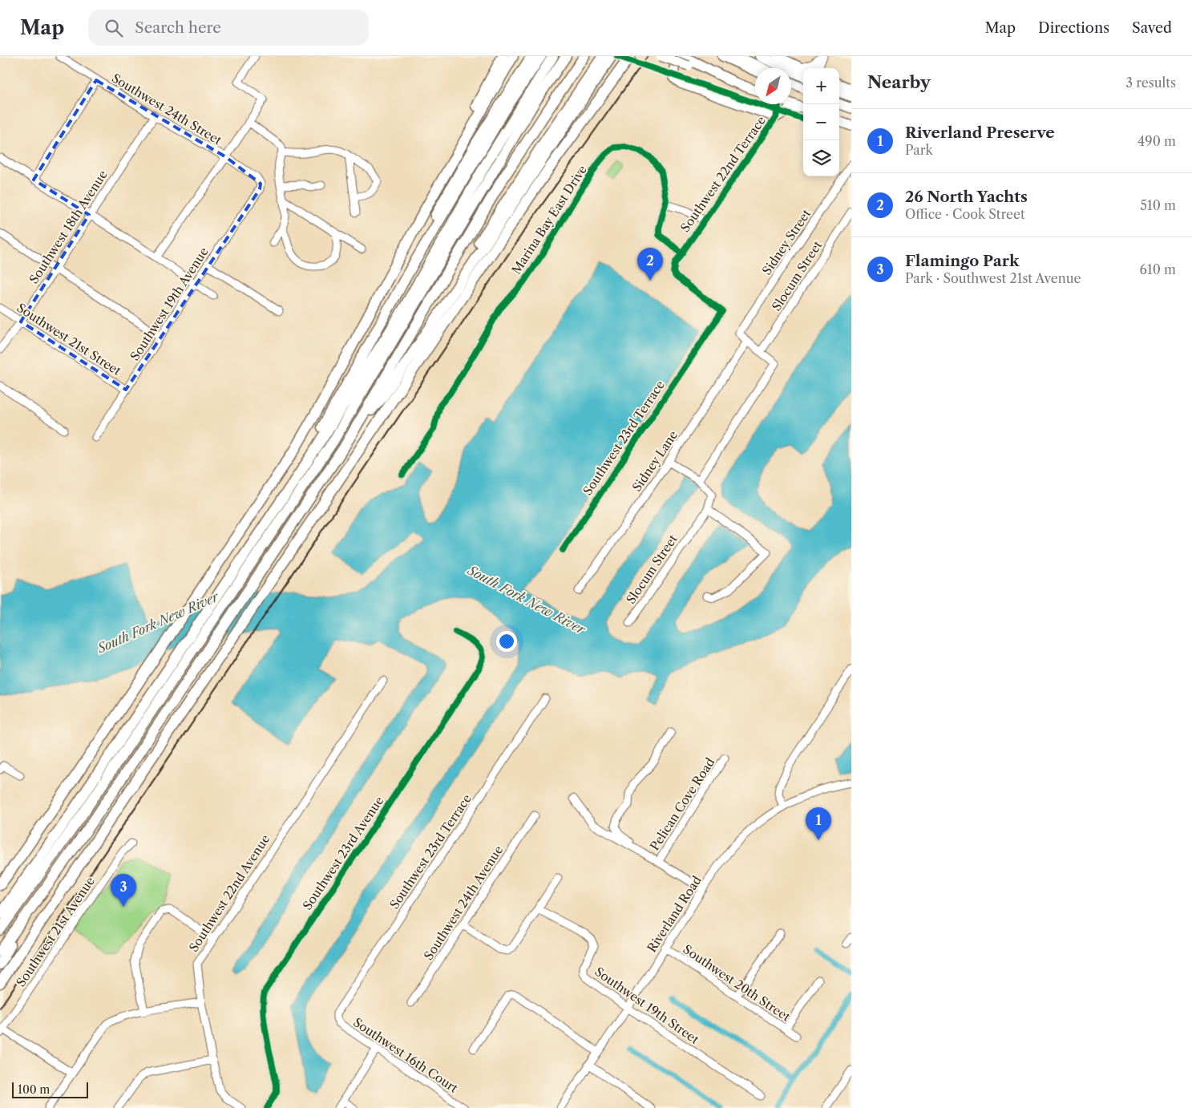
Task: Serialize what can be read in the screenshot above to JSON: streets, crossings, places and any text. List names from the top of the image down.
{
  "streets": {
    "main road": ["Southwest 22nd Terrace"],
    "street": [
      "Southwest 24th Street",
      "Marina Bay East Drive",
      "Southwest 18th Avenue",
      "Sidney Street",
      "Slocum Street",
      "Southwest 19th Avenue",
      "Southwest 21st Street",
      "Southwest 23rd Terrace",
      "Sidney Lane",
      "Pelican Cove Road",
      "Southwest 23rd Avenue",
      "Southwest 22nd Avenue",
      "Southwest 24th Avenue",
      "Riverland Road",
      "Southwest 21st Avenue",
      "Southwest 20th Street",
      "Southwest 19th Street",
      "Southwest 16th Court"
    ]
  },
  "crossings": [
    ["Southwest 24th Street", "Southwest 18th Avenue"],
    ["Southwest 24th Street", "Southwest 19th Avenue"],
    ["Southwest 22nd Terrace", "Marina Bay East Drive"],
    ["Southwest 22nd Terrace", "Southwest 23rd Terrace"],
    ["Southwest 18th Avenue", "Southwest 21st Street"],
    ["Sidney Street", "Sidney Lane"],
    ["Southwest 19th Avenue", "Southwest 21st Street"],
    ["Southwest 23rd Terrace", "Southwest 16th Court"],
    ["Riverland Road", "Southwest 20th Street"],
    ["Riverland Road", "Southwest 19th Street"]
  ],
  "water": ["South Fork New River"],
  "scale_bar": "100 m",
  "north": "bottom left",
  "page": {
    "header": "Map",
    "search": "Search here",
    "nav": ["Map", "Directions", "Saved"],
    "heading": ["Nearby", "3 results"],
    "map_buttons": ["+", "−"],
    "list": [
      {
        "mark": "1",
        "name": "Riverland Preserve",
        "note": "Park",
        "value": "490 m"
      },
      {
        "mark": "2",
        "name": "26 North Yachts",
        "note": "Office · Cook Street",
        "value": "510 m"
      },
      {
        "mark": "3",
        "name": "Flamingo Park",
        "note": "Park · Southwest 21st Avenue",
        "value": "610 m"
      }
    ],
    "pins": ["2", "1", "3"],
    "scale": "100 m"
  }
}
